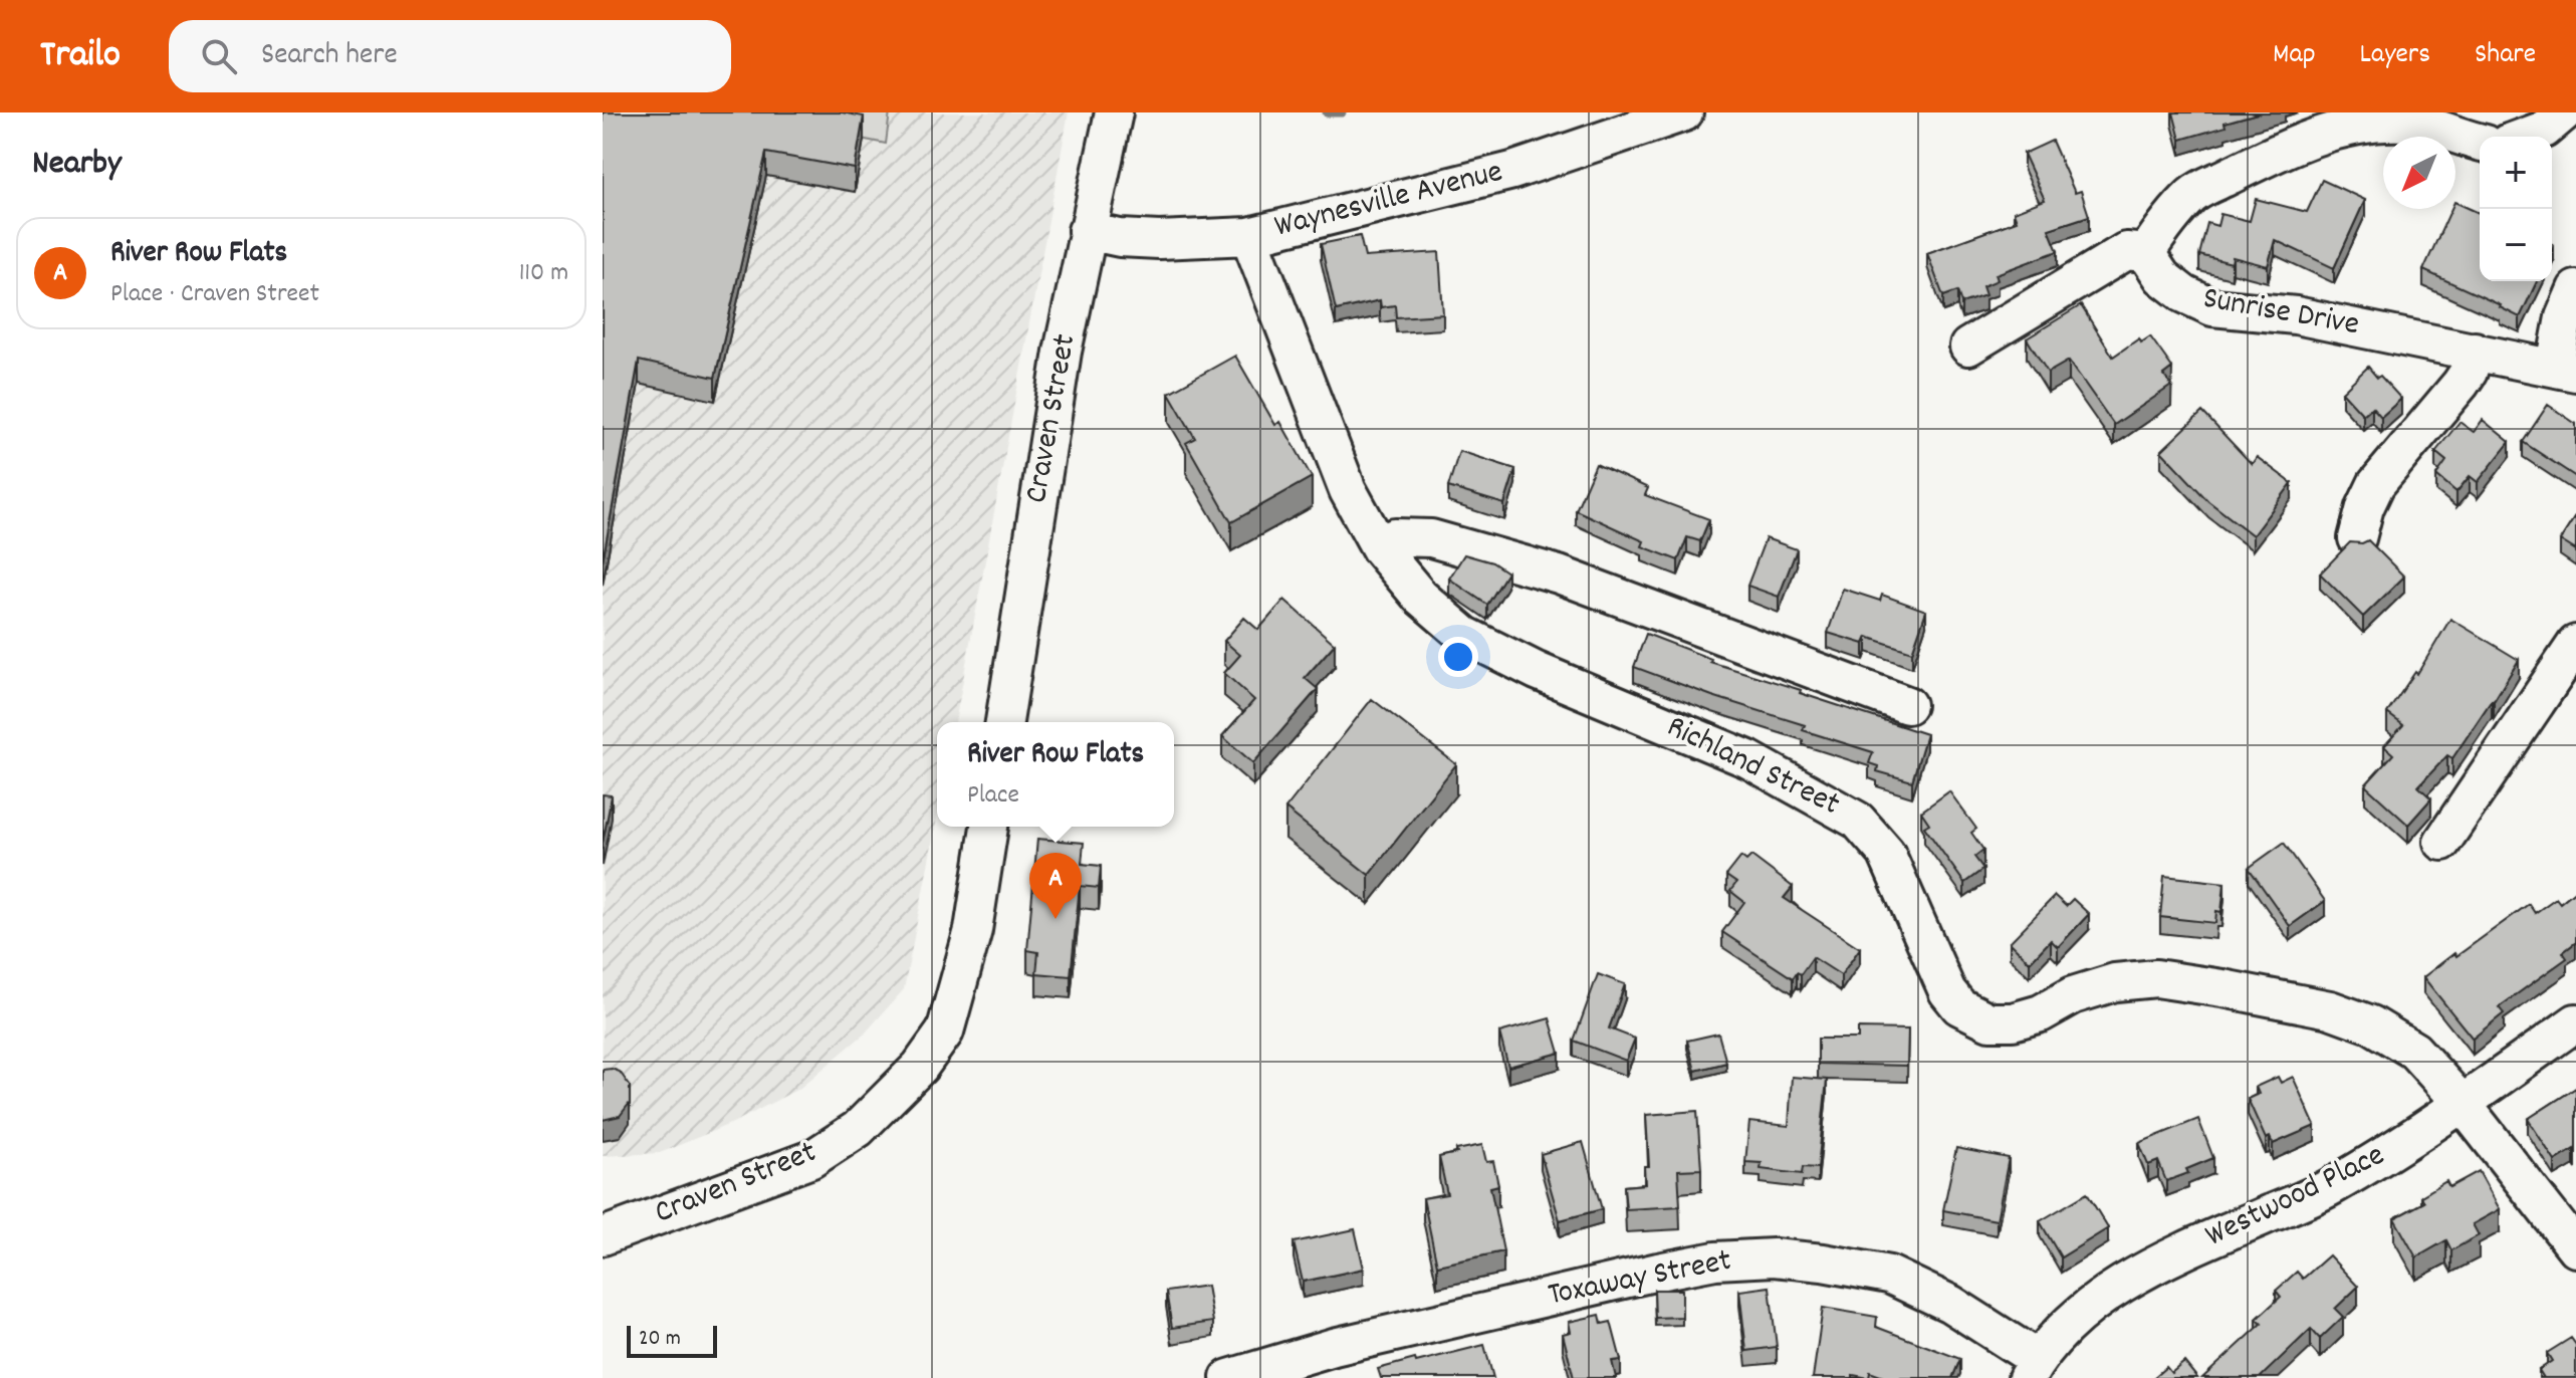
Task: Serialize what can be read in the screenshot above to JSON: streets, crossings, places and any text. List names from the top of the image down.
{
  "streets": {
    "street": [
      "Waynesville Avenue",
      "Sunrise Drive",
      "Craven Street",
      "Richland Street",
      "Westwood Place",
      "Toxaway Street"
    ]
  },
  "crossings": [
    ["Waynesville Avenue", "Craven Street"],
    ["Waynesville Avenue", "Richland Street"],
    ["Richland Street", "Westwood Place"],
    ["Westwood Place", "Toxaway Street"]
  ],
  "scale_bar": "20 m",
  "north": "bottom left",
  "page": {
    "header": "Trailo",
    "search": "Search here",
    "nav": ["Map", "Layers", "Share"],
    "heading": "Nearby",
    "map_buttons": ["+", "−"],
    "list": [
      {
        "mark": "A",
        "name": "River Row Flats",
        "note": "Place · Craven Street",
        "value": "110 m"
      }
    ],
    "popup": ["River Row Flats", "Place"],
    "pins": "A",
    "scale": "20 m"
  }
}
